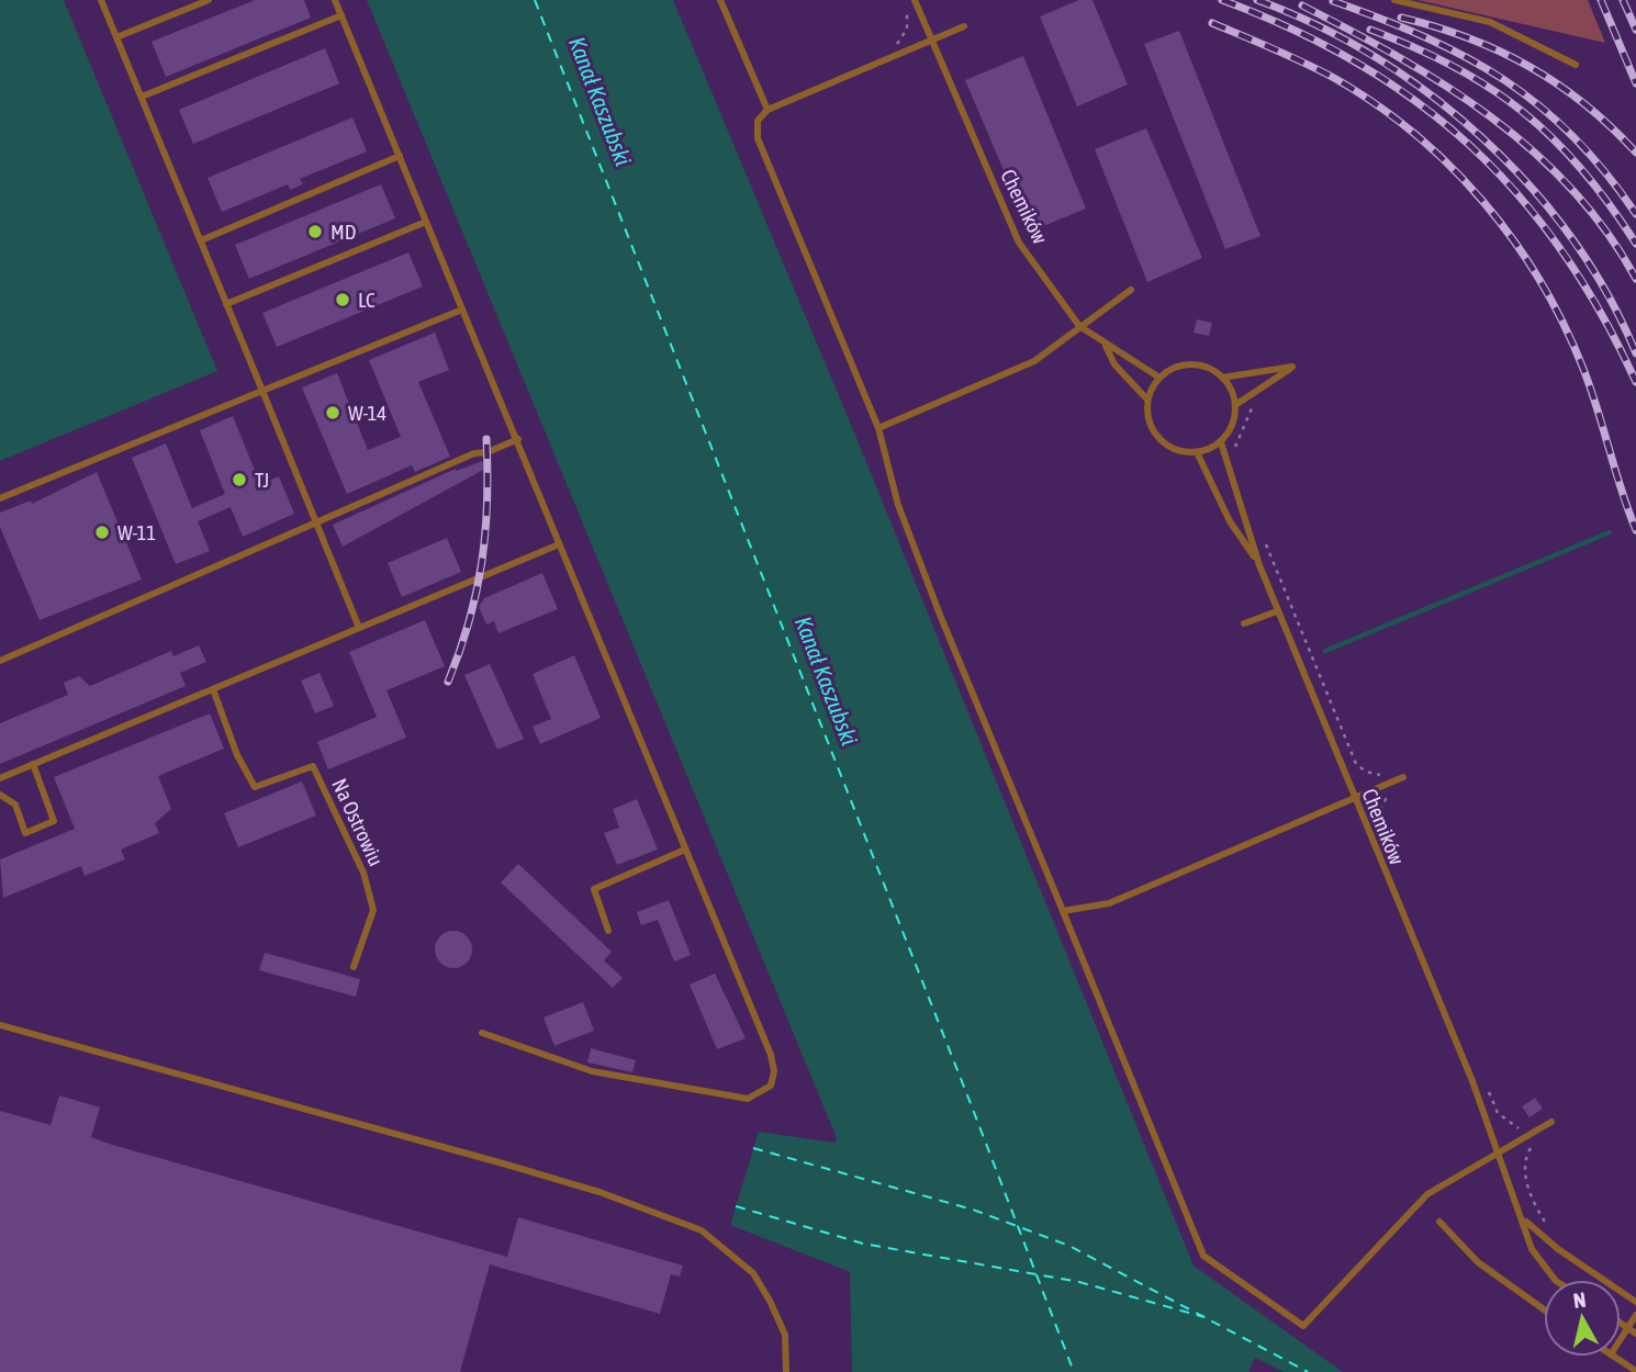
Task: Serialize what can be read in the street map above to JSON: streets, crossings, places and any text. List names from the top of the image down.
{
  "streets": {
    "lane": ["Chemików", "Na Ostrowiu"]
  },
  "water": ["Kanał Kaszubski"],
  "places": [
    "MD",
    "LC",
    "W-14",
    "TJ",
    "W-11"
  ],
  "north": "top"
}
